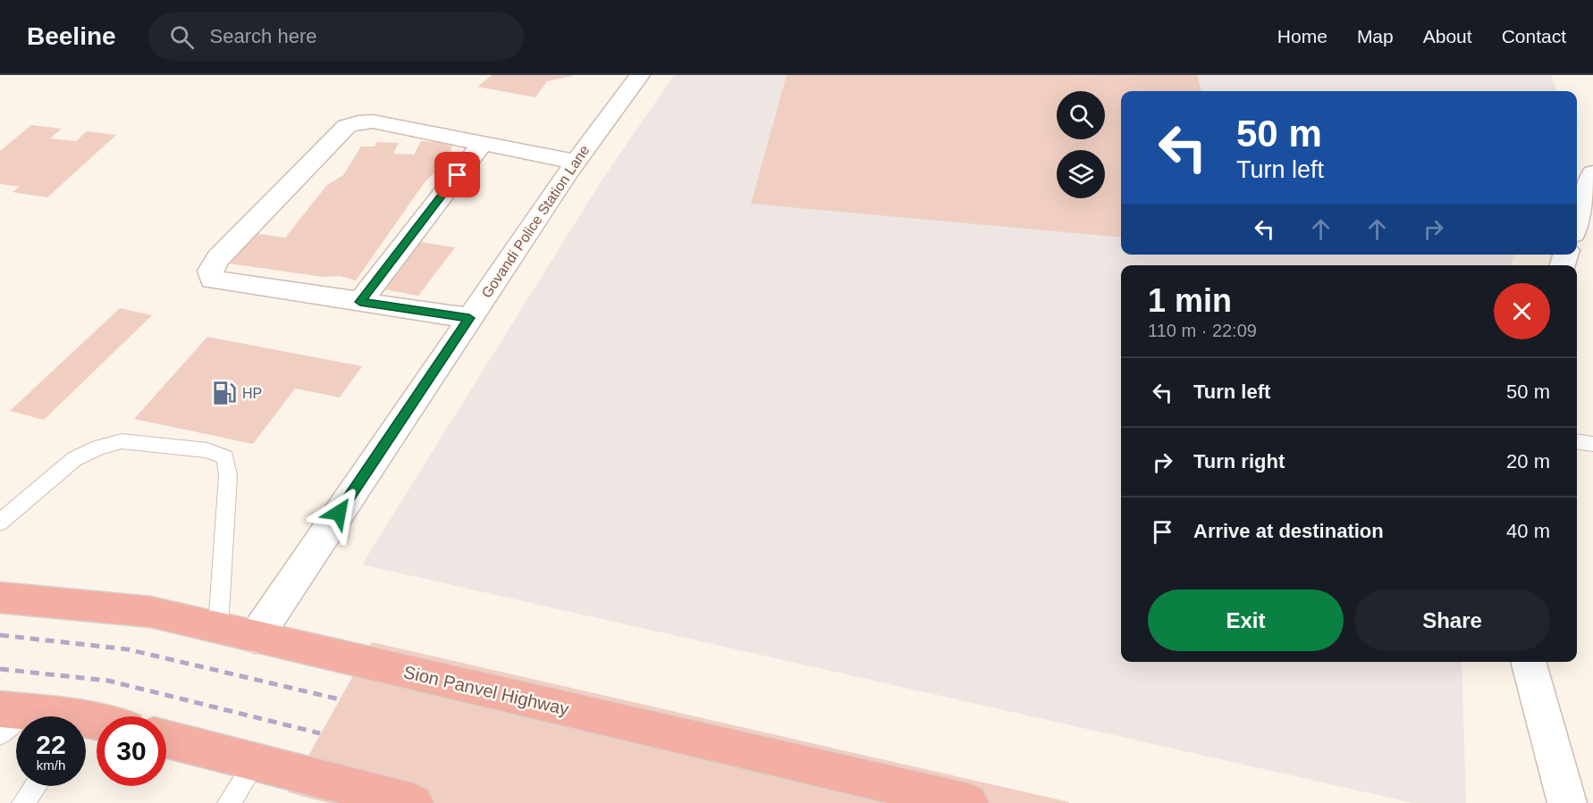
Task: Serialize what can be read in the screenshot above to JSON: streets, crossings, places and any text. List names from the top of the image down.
{
  "streets": {
    "highway": ["Sion Panvel Highway"],
    "street": ["Govandi Police Station Lane"]
  },
  "crossings": [
    ["Govandi Police Station Lane", "Sion Panvel Highway"]
  ],
  "places": {
    "fuel station": ["HP"]
  },
  "page": {
    "header": "Beeline",
    "search": "Search here",
    "nav": [
      "Home",
      "Map",
      "About",
      "Contact"
    ],
    "turn": ["50 m", "Turn left"],
    "heading": ["1 min", "110 m · 22:09"],
    "list": [
      {
        "name": "Turn left",
        "value": "50 m"
      },
      {
        "name": "Turn right",
        "value": "20 m"
      },
      {
        "name": "Arrive at destination",
        "value": "40 m"
      }
    ],
    "buttons": ["Exit", "Share"],
    "speed": "22 km/h",
    "limit": "30"
  }
}
